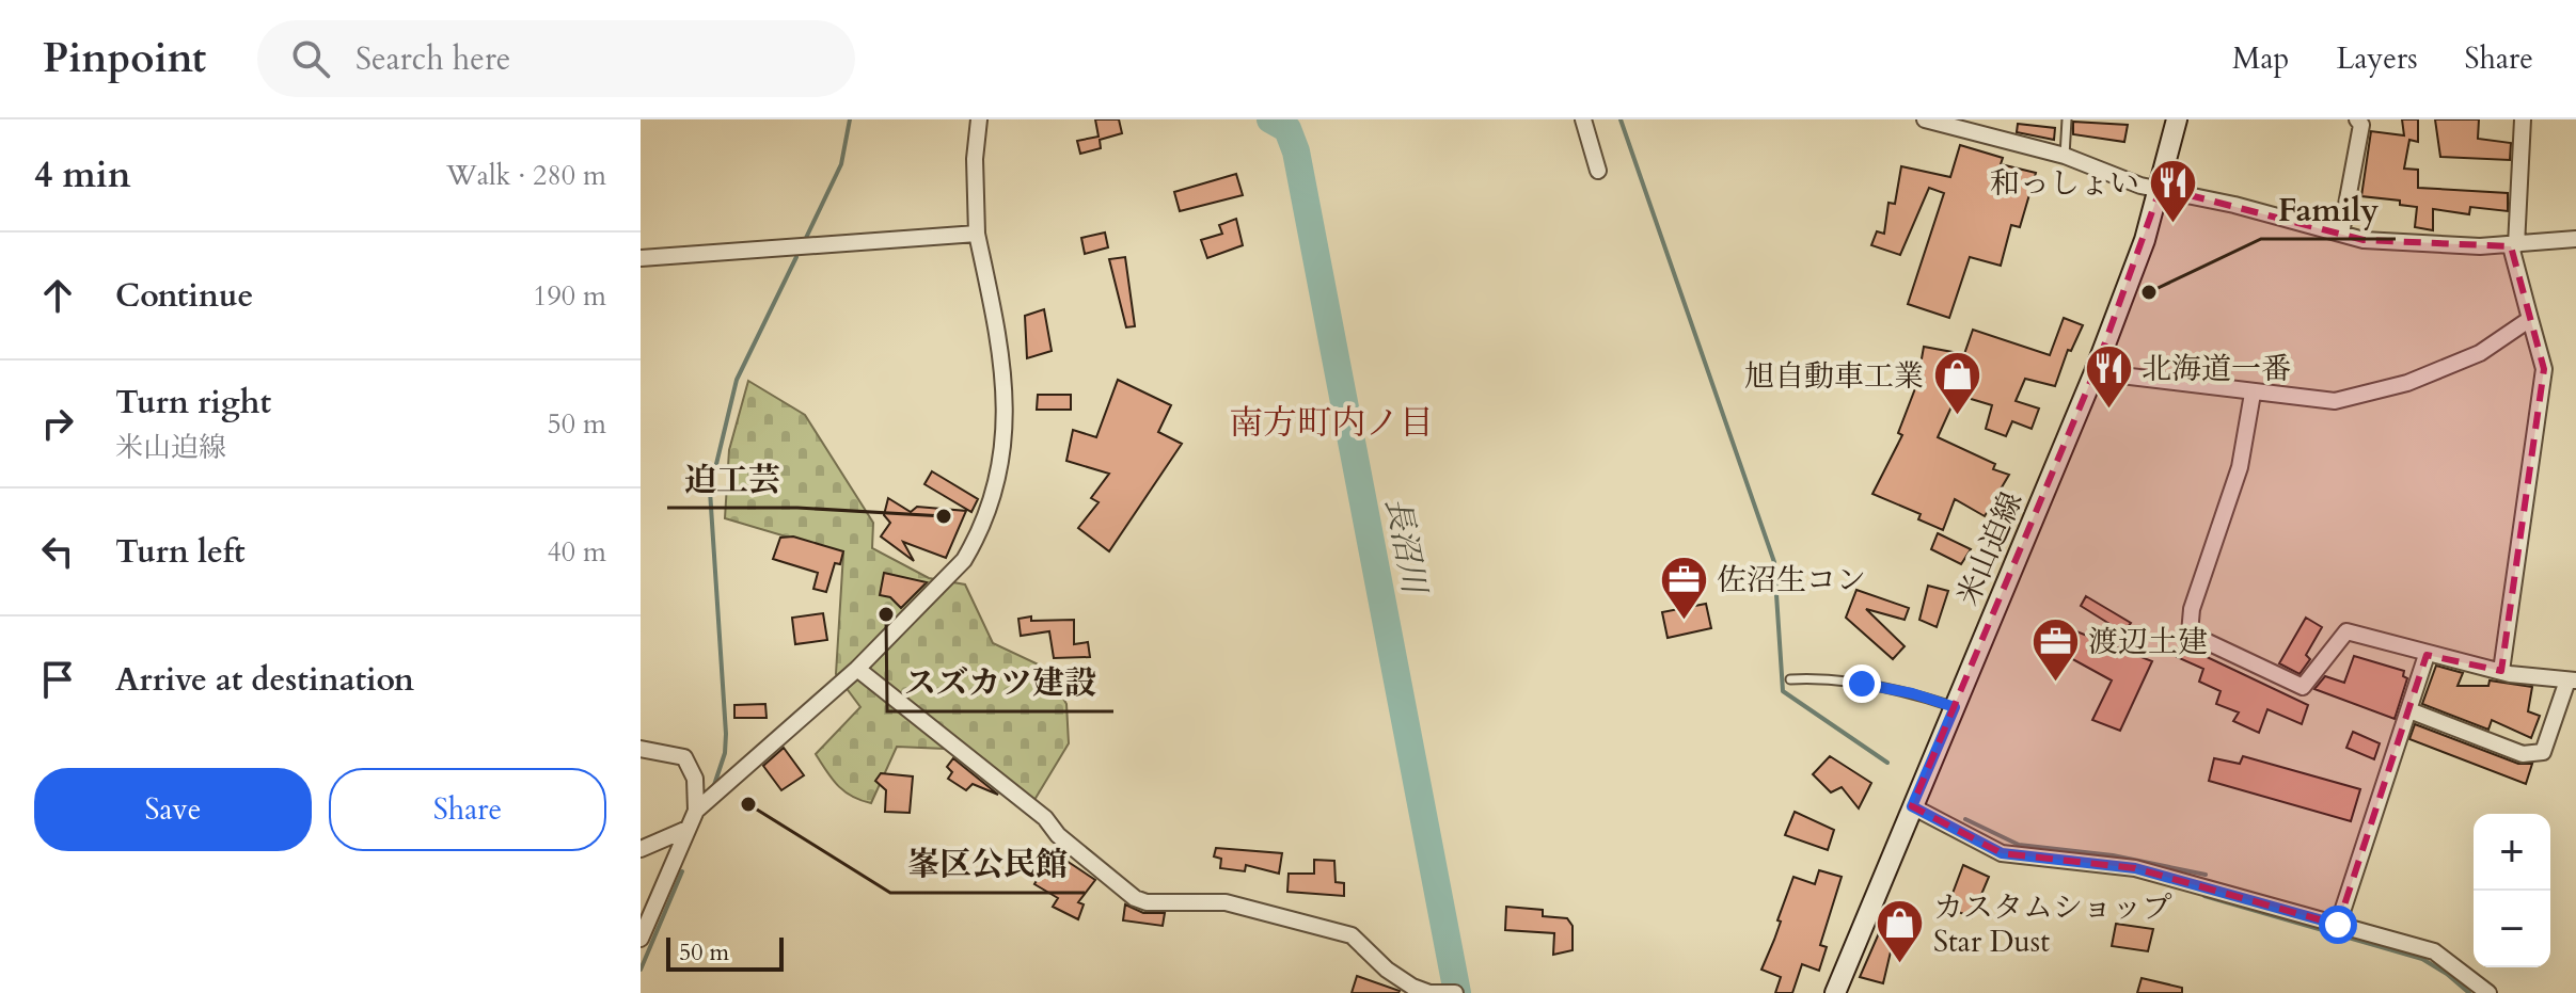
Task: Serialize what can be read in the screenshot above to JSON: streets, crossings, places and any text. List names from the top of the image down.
{
  "streets": {
    "main road": ["米山迫線"]
  },
  "districts": ["南方町内ノ目"],
  "water": ["長沼川"],
  "places": {
    "restaurant": ["和っしょい", "北海道一番"],
    "other": [
      "Family",
      "迫工芸",
      "スズカツ建設",
      "峯区公民館"
    ],
    "shop": ["旭自動車工業", "カスタムショップ Star Dust"],
    "office": ["佐沼生コン", "渡辺土建"]
  },
  "scale_bar": "50 m",
  "page": {
    "header": "Pinpoint",
    "search": "Search here",
    "nav": ["Map", "Layers", "Share"],
    "heading": ["4 min", "Walk · 280 m"],
    "list": [
      ["Continue", "190 m"],
      ["Turn right", "米山迫線", "50 m"],
      ["Turn left", "40 m"],
      "Arrive at destination"
    ],
    "buttons": ["Save", "Share"],
    "map_buttons": ["+", "−"],
    "scale": "50 m"
  }
}
